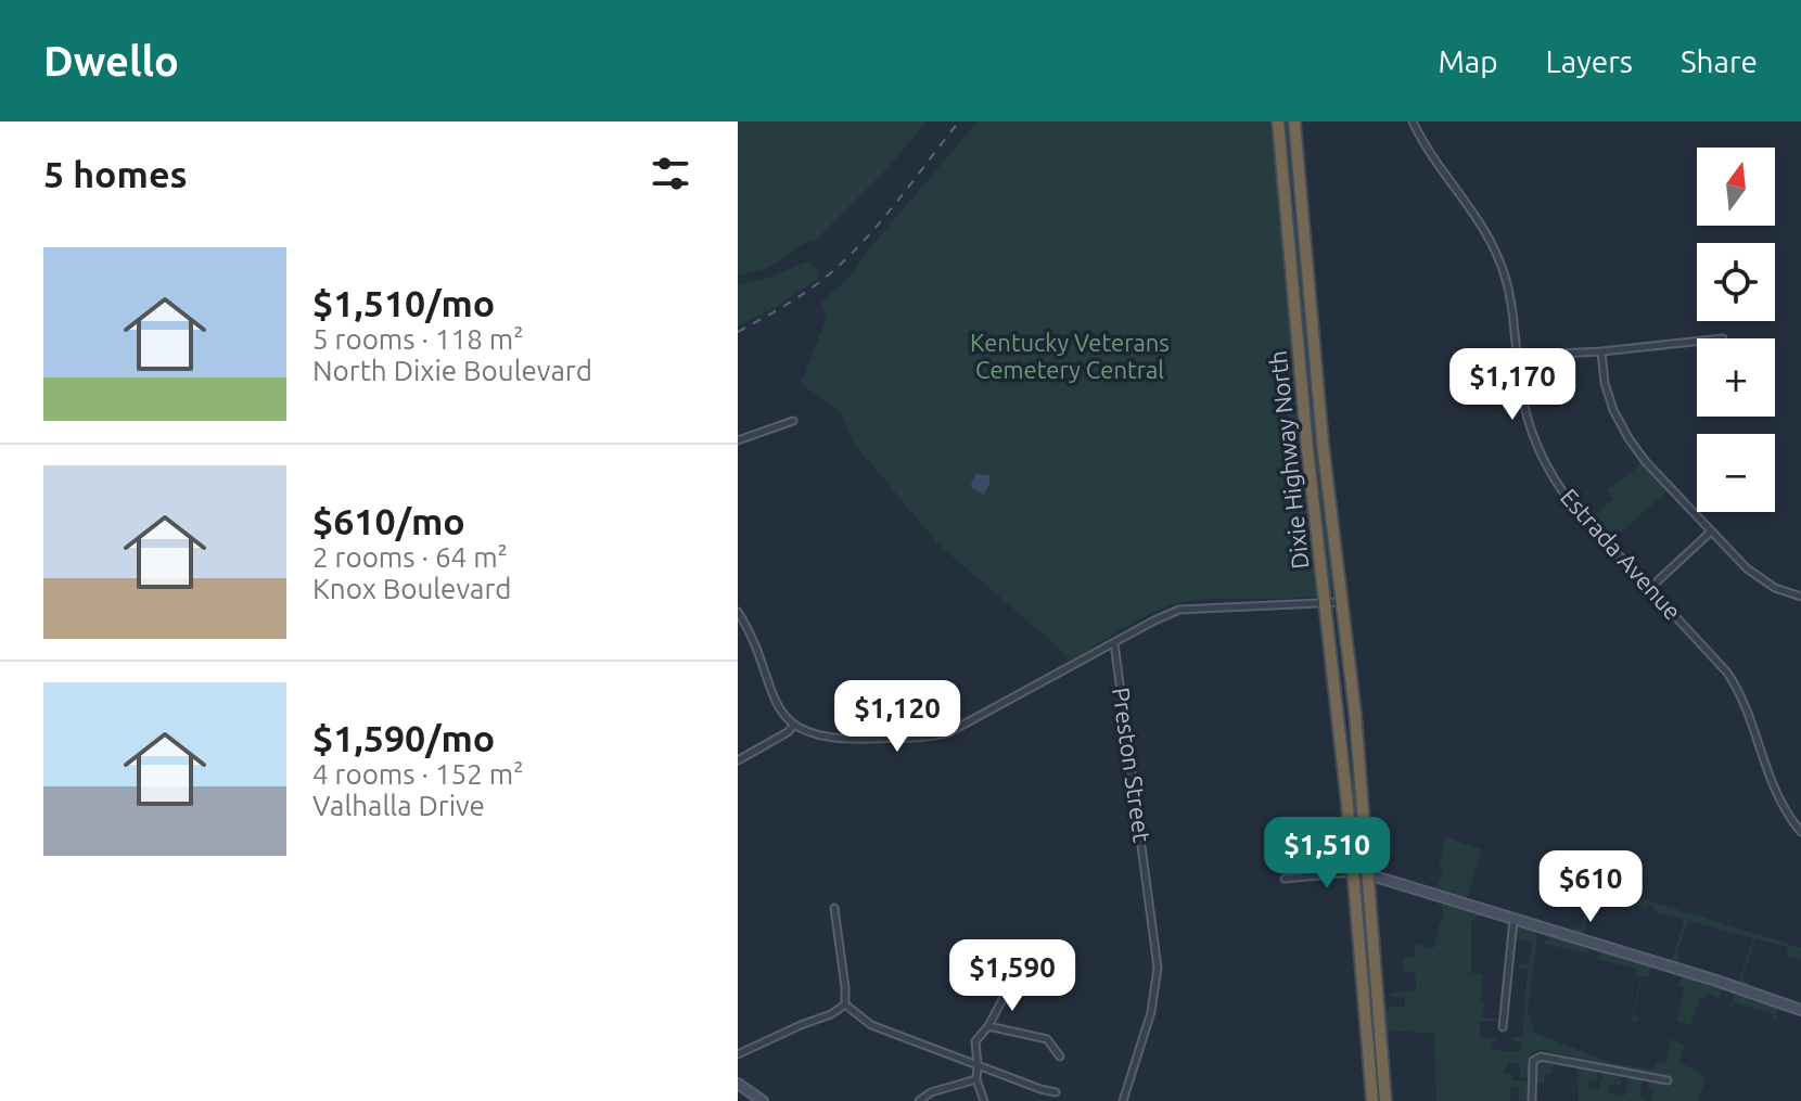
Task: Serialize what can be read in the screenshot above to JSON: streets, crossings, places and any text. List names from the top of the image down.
{
  "streets": {
    "highway": ["Dixie Highway North"],
    "street": ["Estrada Avenue", "Preston Street"]
  },
  "parks": ["Kentucky Veterans Cemetery Central"],
  "north": "top",
  "page": {
    "header": "Dwello",
    "nav": ["Map", "Layers", "Share"],
    "heading": "5 homes",
    "map_buttons": ["+", "−"],
    "list": [
      {
        "name": "$1,510/mo",
        "note": "5 rooms · 118 m² · North Dixie Boulevard"
      },
      {
        "name": "$610/mo",
        "note": "2 rooms · 64 m² · Knox Boulevard"
      },
      {
        "name": "$1,590/mo",
        "note": "4 rooms · 152 m² · Valhalla Drive"
      }
    ],
    "price": [
      "$1,170",
      "$1,120",
      "$1,510",
      "$610",
      "$1,590"
    ]
  }
}
